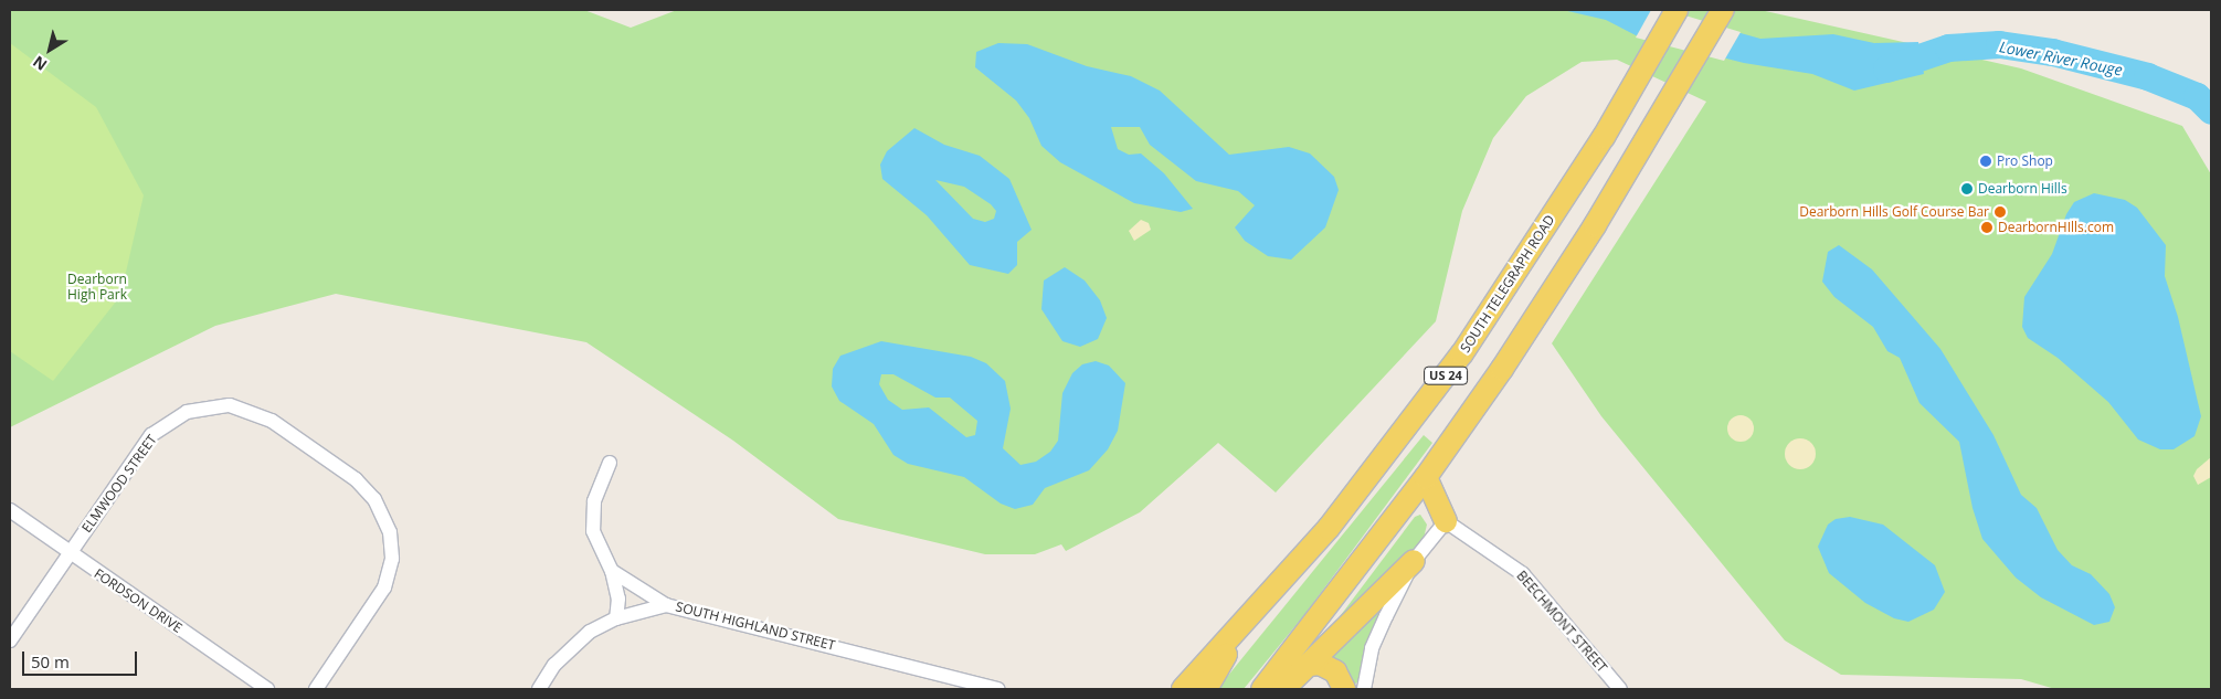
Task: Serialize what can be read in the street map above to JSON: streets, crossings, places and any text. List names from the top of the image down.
{
  "streets": {
    "main road": ["SOUTH TELEGRAPH ROAD", "US 24"],
    "street": [
      "ELMWOOD STREET",
      "FORDSON DRIVE",
      "BEECHMONT STREET",
      "SOUTH HIGHLAND STREET"
    ]
  },
  "crossings": [
    ["ELMWOOD STREET", "FORDSON DRIVE"]
  ],
  "water": ["Lower River Rouge"],
  "parks": ["Dearborn High Park"],
  "places": [
    "Pro Shop",
    "Dearborn Hills",
    "Dearborn Hills Golf Course Bar",
    "DearbornHIlls.com"
  ],
  "scale_bar": "50 m",
  "north": "bottom left"
}
